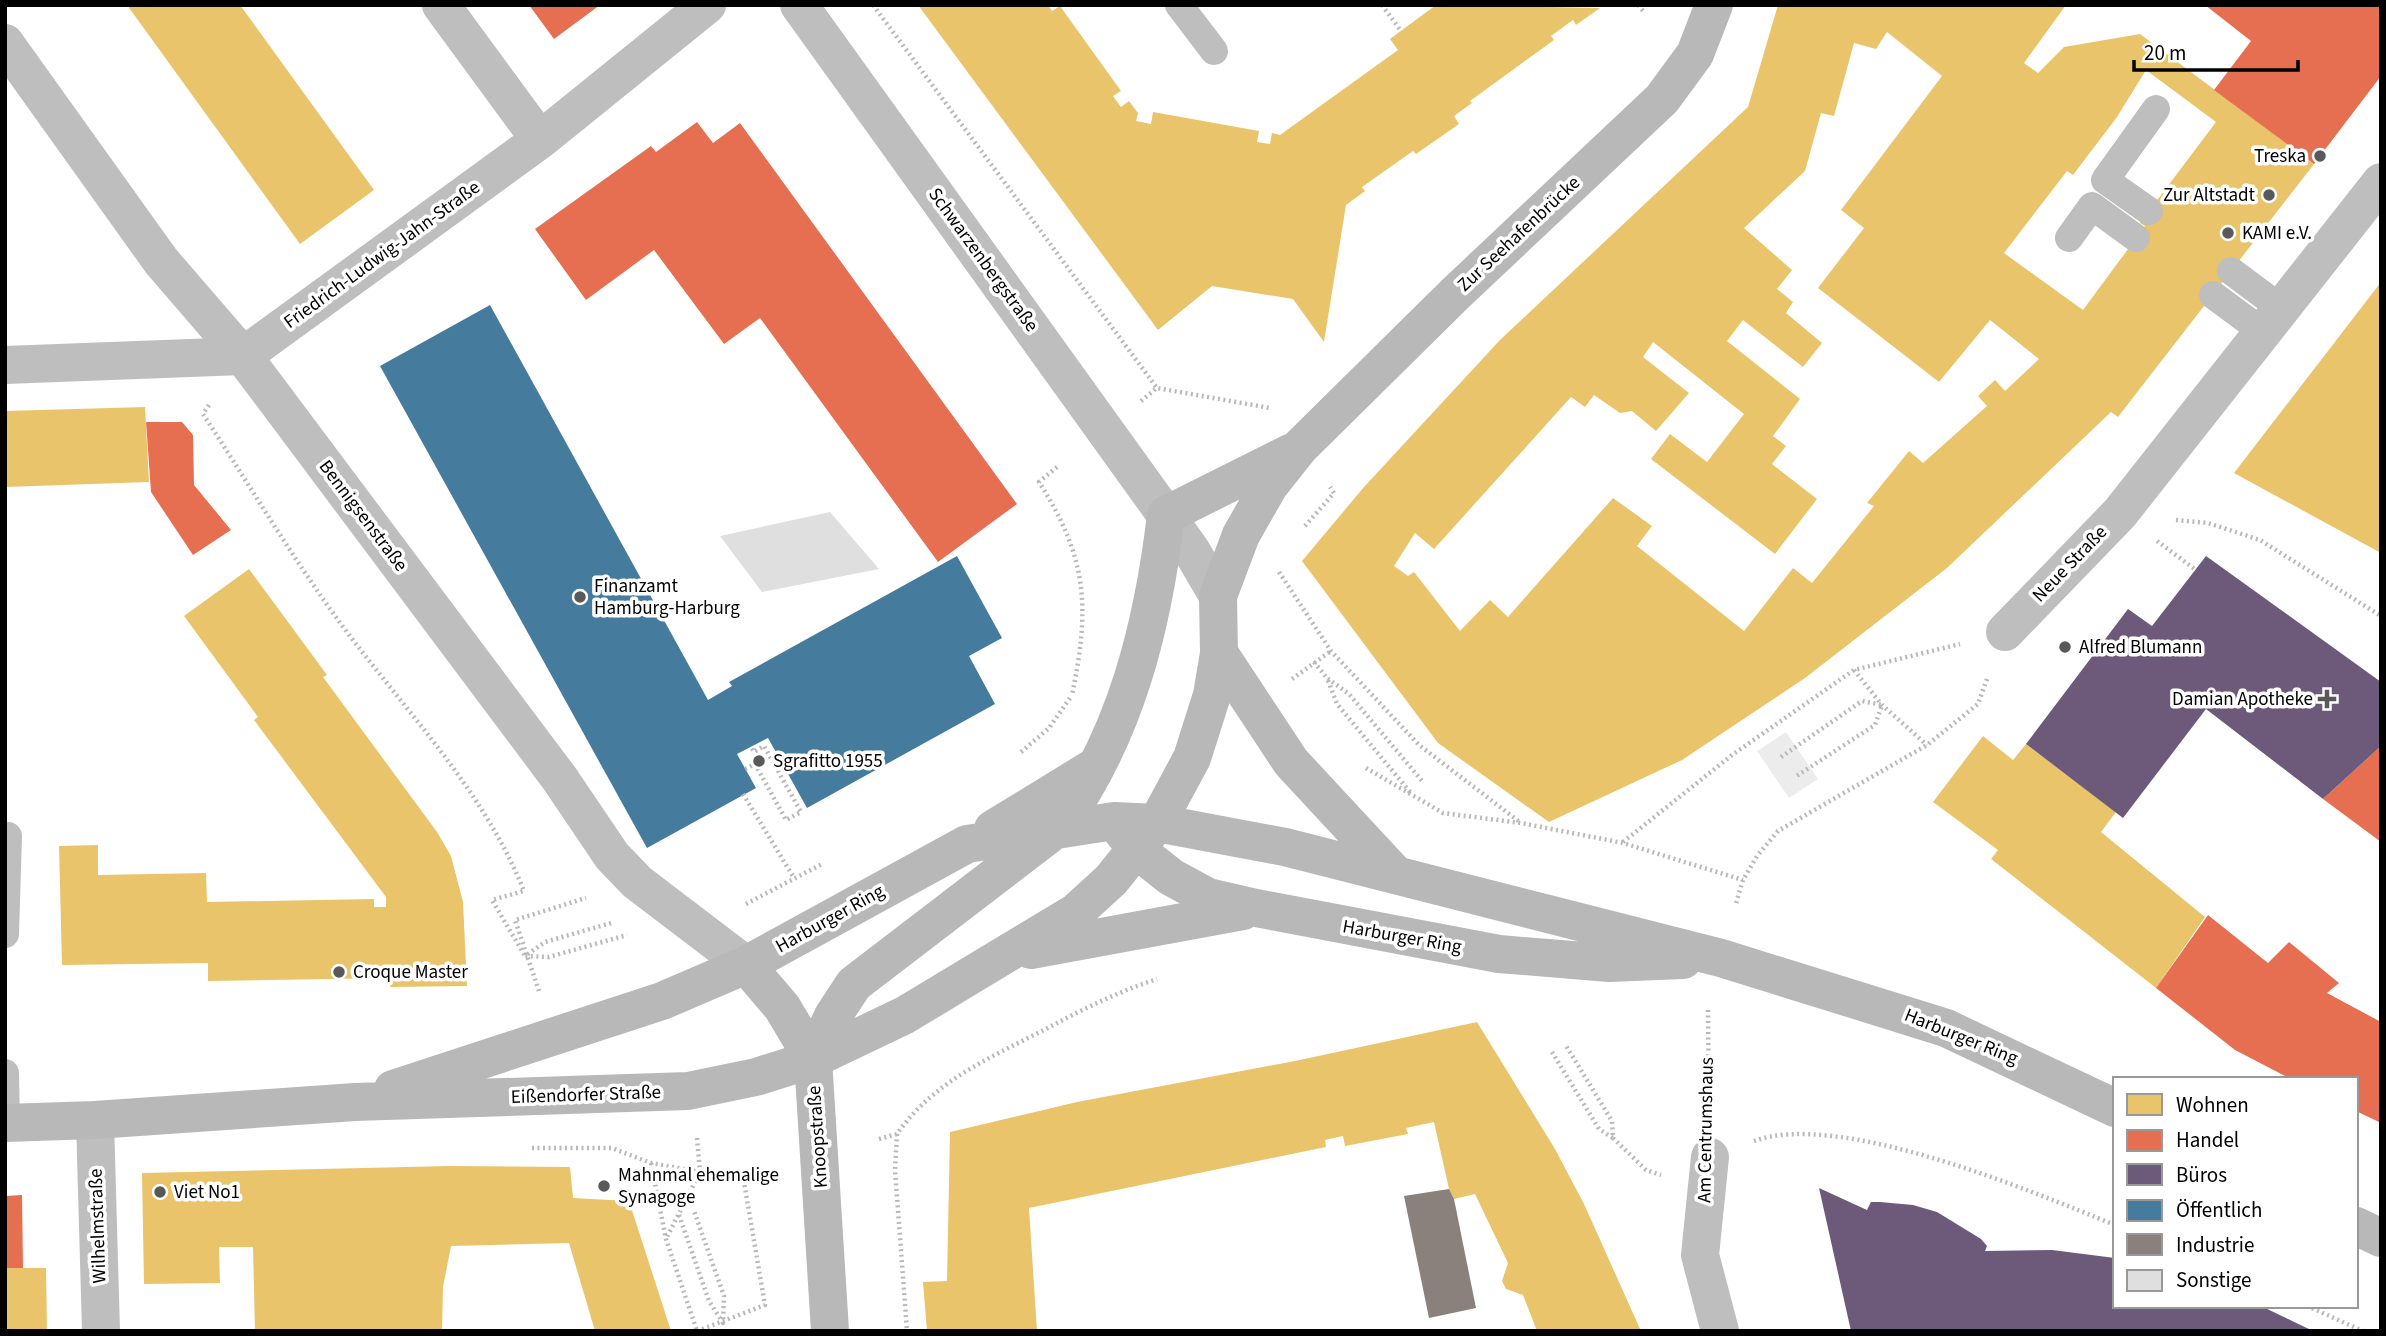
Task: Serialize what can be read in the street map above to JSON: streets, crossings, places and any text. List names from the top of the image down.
{
  "streets": {
    "main road": [
      "Zur Seehafenbrücke",
      "Harburger Ring",
      "Eißendorfer Straße",
      "Knoopstraße"
    ],
    "street": [
      "Friedrich-Ludwig-Jahn-Straße",
      "Schwarzenbergstraße",
      "Bennigsenstraße",
      "Neue Straße",
      "Am Centrumshaus",
      "Wilhelmstraße"
    ]
  },
  "crossings": [
    ["Zur Seehafenbrücke", "Schwarzenbergstraße"],
    ["Friedrich-Ludwig-Jahn-Straße", "Bennigsenstraße"],
    ["Bennigsenstraße", "Harburger Ring"],
    ["Bennigsenstraße", "Eißendorfer Straße"],
    ["Bennigsenstraße", "Knoopstraße"],
    ["Harburger Ring", "Eißendorfer Straße"],
    ["Harburger Ring", "Knoopstraße"],
    ["Eißendorfer Straße", "Knoopstraße"],
    ["Eißendorfer Straße", "Wilhelmstraße"]
  ],
  "places": {
    "other": [
      "Treska",
      "Zur Altstadt",
      "KAMI e.V.",
      "Finanzamt Hamburg-Harburg",
      "Alfred Blumann",
      "Sgrafitto 1955",
      "Croque Master",
      "Mahnmal ehemalige Synagoge",
      "Viet No1"
    ],
    "health": ["Damian Apotheke"]
  },
  "legend": [
    "Wohnen",
    "Handel",
    "Büros",
    "Öffentlich",
    "Industrie",
    "Sonstige"
  ],
  "scale_bar": "20 m"
}
